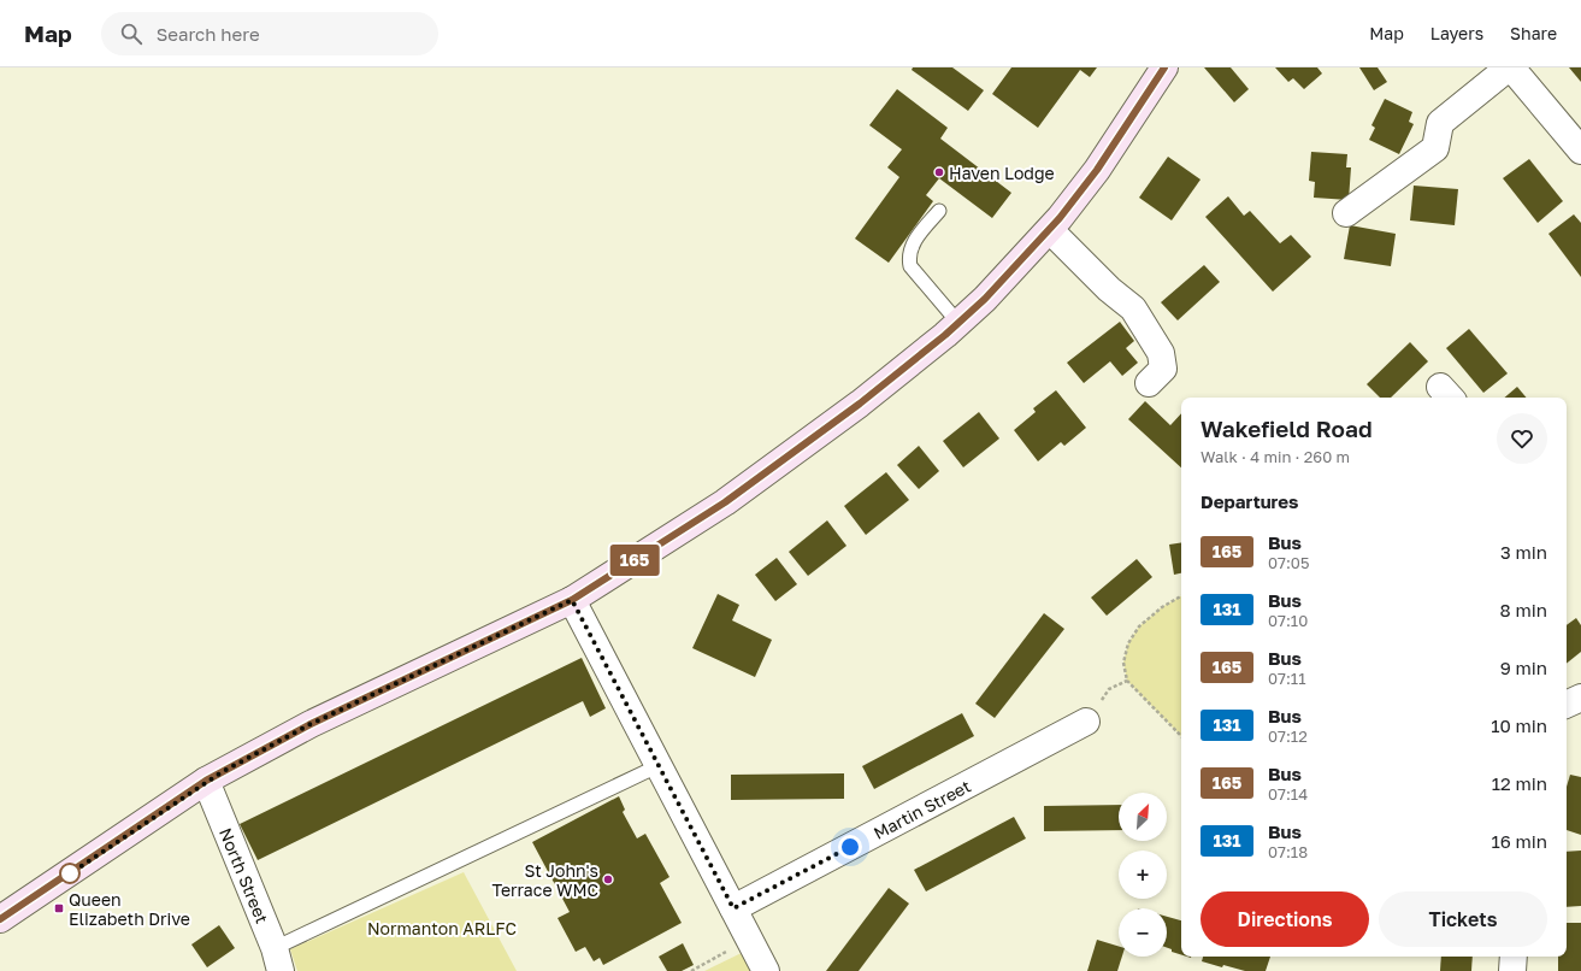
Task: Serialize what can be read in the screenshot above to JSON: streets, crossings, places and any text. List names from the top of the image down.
{
  "streets": {
    "street": ["Martin Street", "North Street"]
  },
  "parks": ["Normanton ARLFC"],
  "places": {
    "other": ["Haven Lodge", "St John's Terrace WMC"],
    "transit": ["Queen Elizabeth Drive"]
  },
  "lines": ["bus line 165"],
  "north": "top right",
  "page": {
    "header": "Map",
    "search": "Search here",
    "nav": ["Map", "Layers", "Share"],
    "on_map": "165",
    "heading": [
      ["Wakefield Road", "Walk · 4 min · 260 m"],
      "Departures"
    ],
    "list": [
      {
        "mark": "165",
        "name": "Bus",
        "note": "07:05",
        "value": "3 min"
      },
      {
        "mark": "131",
        "name": "Bus",
        "note": "07:10",
        "value": "8 min"
      },
      {
        "mark": "165",
        "name": "Bus",
        "note": "07:11",
        "value": "9 min"
      },
      {
        "mark": "131",
        "name": "Bus",
        "note": "07:12",
        "value": "10 min"
      },
      {
        "mark": "165",
        "name": "Bus",
        "note": "07:14",
        "value": "12 min"
      },
      {
        "mark": "131",
        "name": "Bus",
        "note": "07:18",
        "value": "16 min"
      }
    ],
    "map_buttons": ["+", "−"],
    "buttons": ["Directions", "Tickets"]
  }
}
